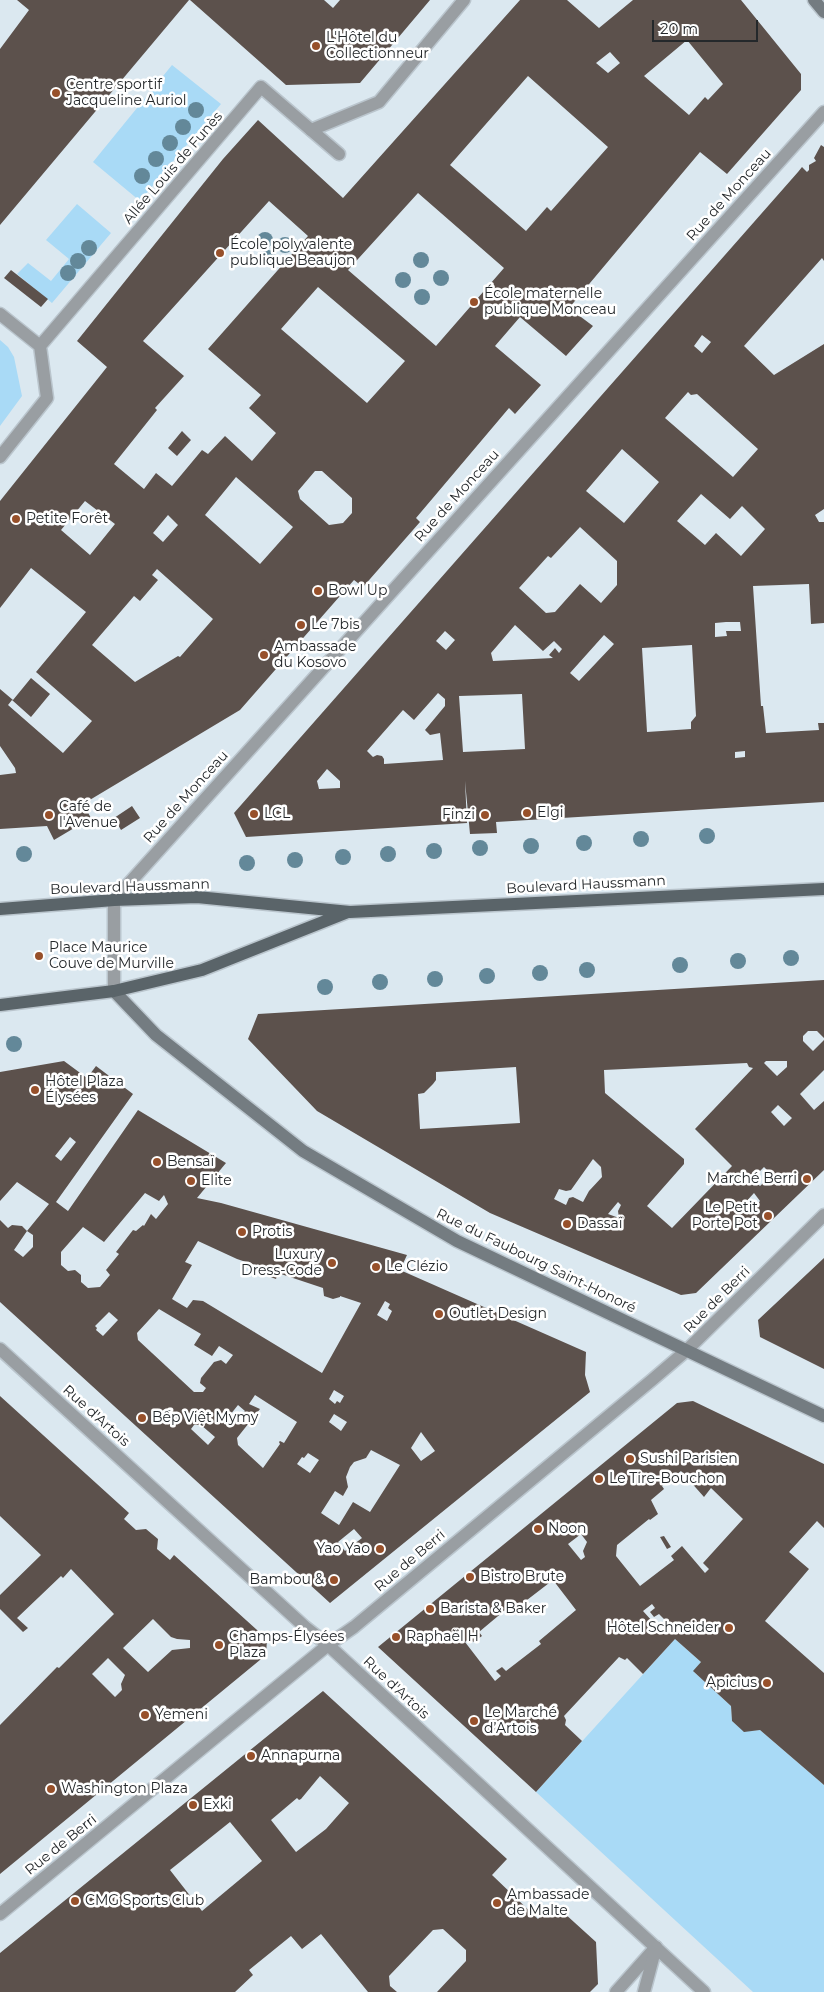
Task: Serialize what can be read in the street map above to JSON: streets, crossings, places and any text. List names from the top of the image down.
{
  "streets": {
    "main road": ["Boulevard Haussmann"],
    "street": [
      "Allée Louis de Funès",
      "Rue de Monceau",
      "Rue du Faubourg Saint-Honoré",
      "Rue de Berri",
      "Rue d'Artois"
    ]
  },
  "crossings": [
    ["Rue de Monceau", "Boulevard Haussmann"],
    ["Boulevard Haussmann", "Rue du Faubourg Saint-Honoré"],
    ["Rue du Faubourg Saint-Honoré", "Rue de Berri"],
    ["Rue de Berri", "Rue d'Artois"]
  ],
  "places": [
    "L'Hôtel du Collectionneur",
    "Centre sportif Jacqueline Auriol",
    "École polyvalente publique Beaujon",
    "École maternelle publique Monceau",
    "Petite Forêt",
    "Bowl Up",
    "Le 7bis",
    "Ambassade du Kosovo",
    "Elgi",
    "LCL",
    "Café de l'Avenue",
    "Finzi",
    "Place Maurice Couve de Murville",
    "Hôtel Plaza Élysées",
    "Bensaï",
    "Marché Berri",
    "Elite",
    "Le Petit Porte Pot",
    "Dassaï",
    "Protis",
    "Luxury Dress-Code",
    "Le Clézio",
    "Outlet Design",
    "Bếp Việt Mymy",
    "Sushi Parisien",
    "Le Tire-Bouchon",
    "Noon",
    "Yao Yao",
    "Bistro Brute",
    "Bambou &",
    "Barista & Baker",
    "Hôtel Schneider",
    "Raphaël H",
    "Champs-Élysées Plaza",
    "Apicius",
    "Yemeni",
    "Le Marché d’Artois",
    "Annapurna",
    "Washington Plaza",
    "Exki",
    "CMG Sports Club",
    "Ambassade de Malte"
  ],
  "scale_bar": "20 m"
}
